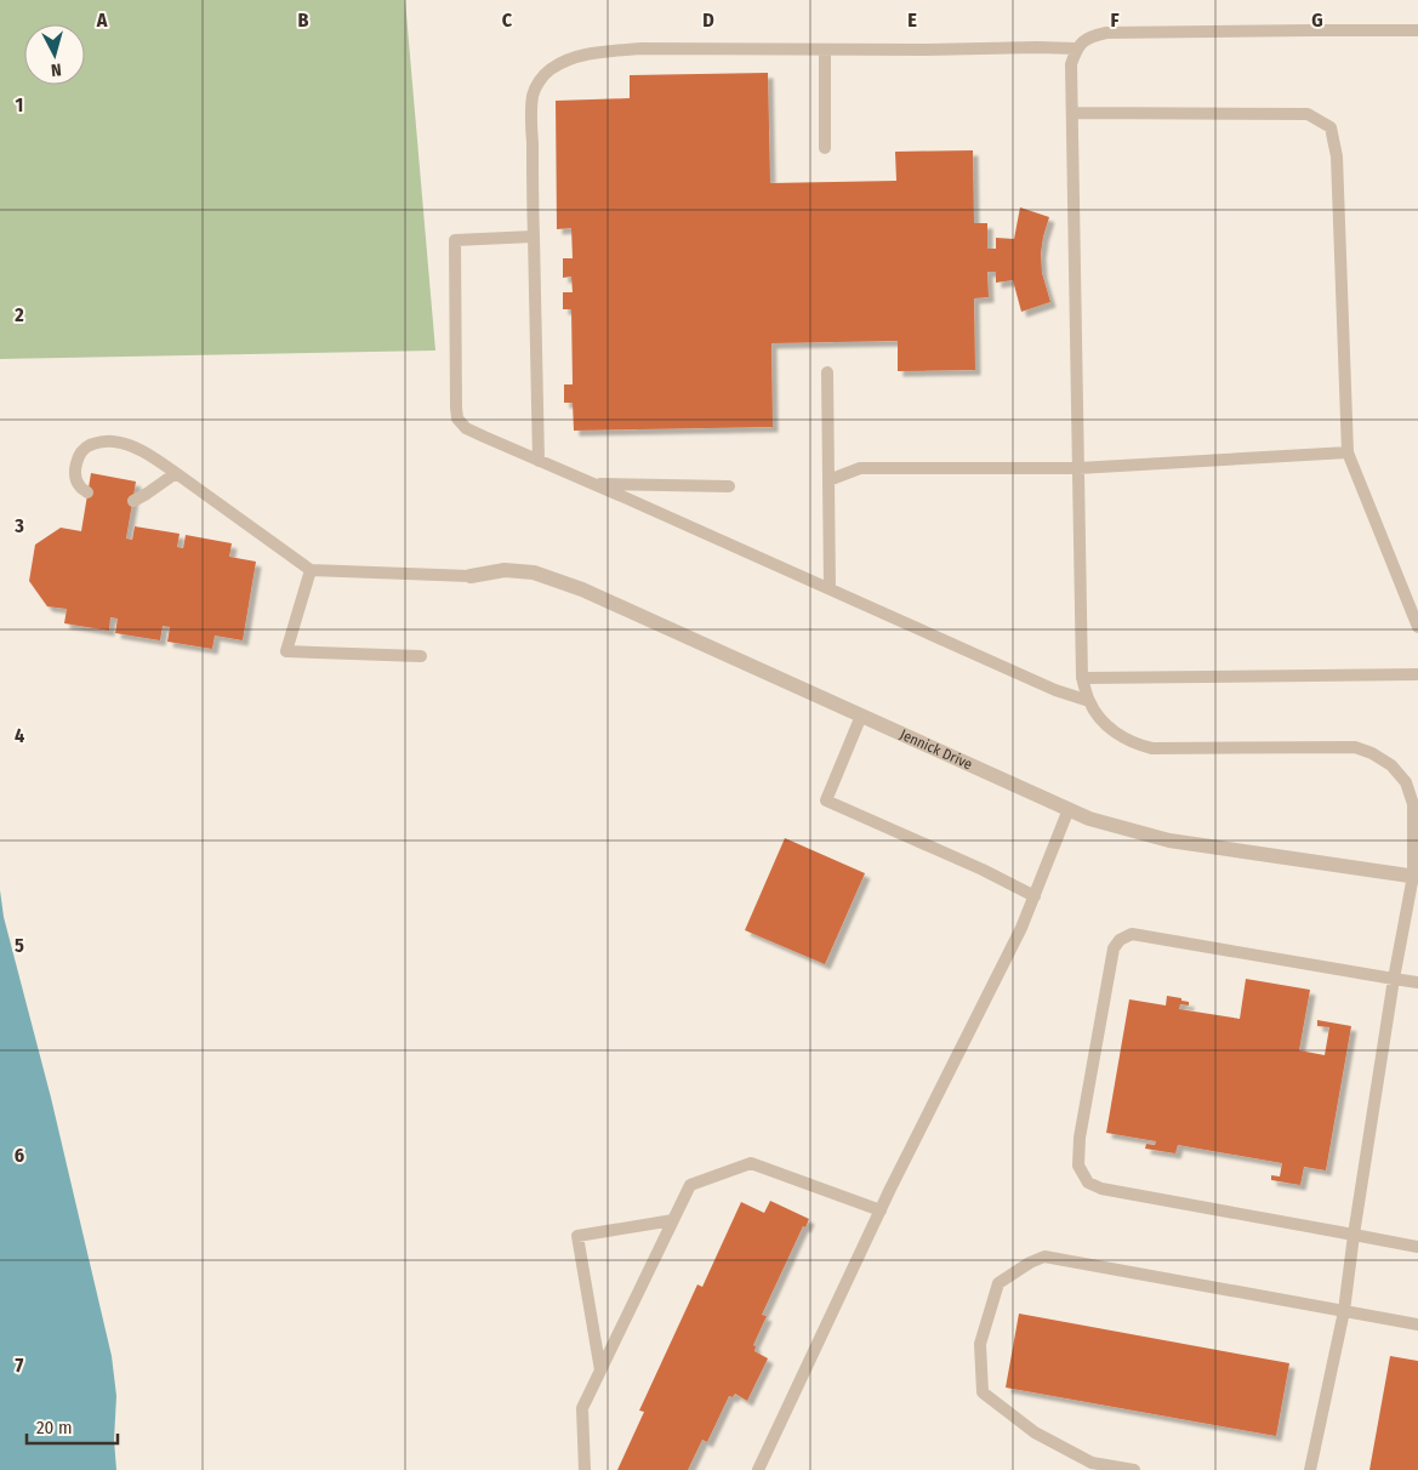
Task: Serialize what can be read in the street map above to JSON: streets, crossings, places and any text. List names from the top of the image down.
{
  "streets": {
    "street": ["Jennick Drive"]
  },
  "scale_bar": "20 m",
  "north": "bottom",
  "grid": {
    "columns": [
      "A",
      "B",
      "C",
      "D",
      "E",
      "F",
      "G"
    ],
    "rows": [
      "1",
      "2",
      "3",
      "4",
      "5",
      "6",
      "7"
    ]
  }
}
